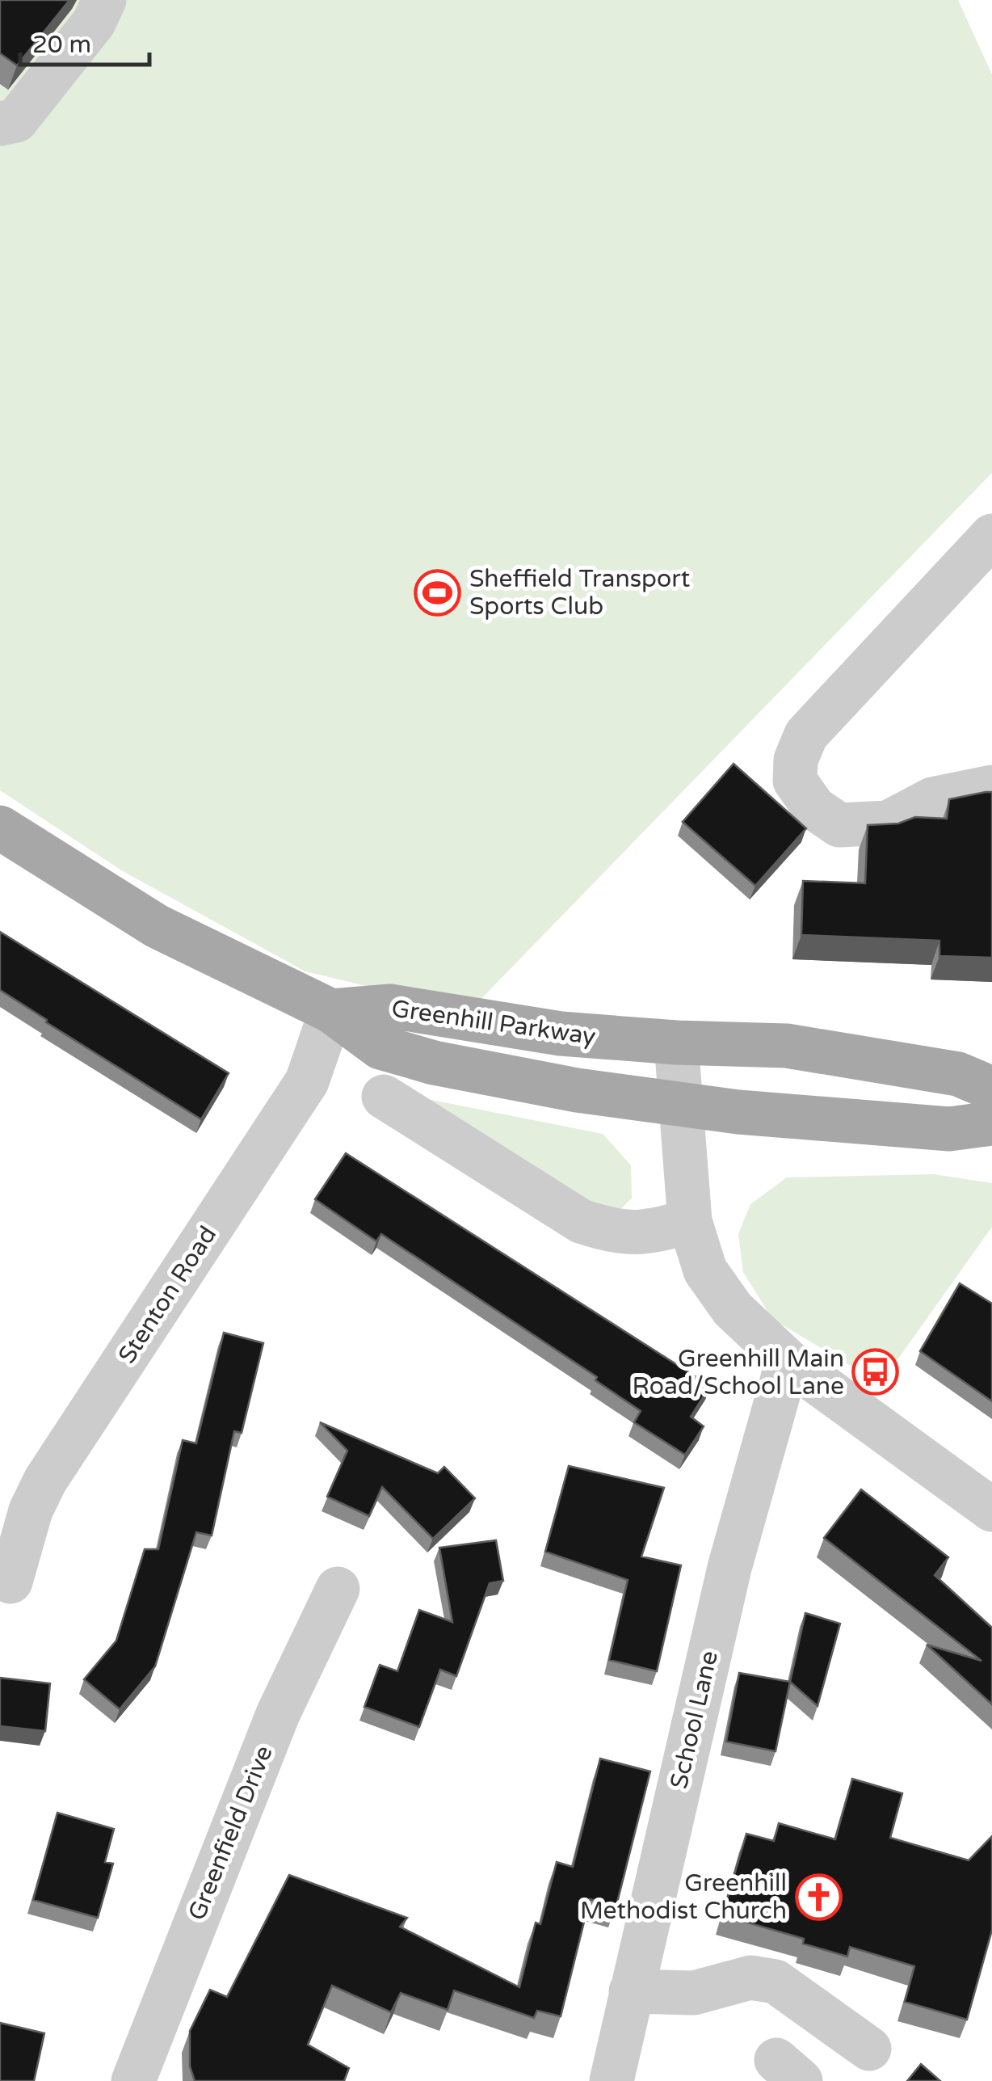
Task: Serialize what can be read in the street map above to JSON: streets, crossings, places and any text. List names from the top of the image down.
{
  "streets": {
    "main road": ["Greenhill Parkway"],
    "street": ["Stenton Road", "School Lane", "Greenfield Drive"]
  },
  "crossings": [
    ["Greenhill Parkway", "Stenton Road"]
  ],
  "places": {
    "sports": ["Sheffield Transport Sports Club"],
    "bus stop": ["Greenhill Main Road/School Lane"],
    "church": ["Greenhill Methodist Church"]
  },
  "scale_bar": "20 m"
}
